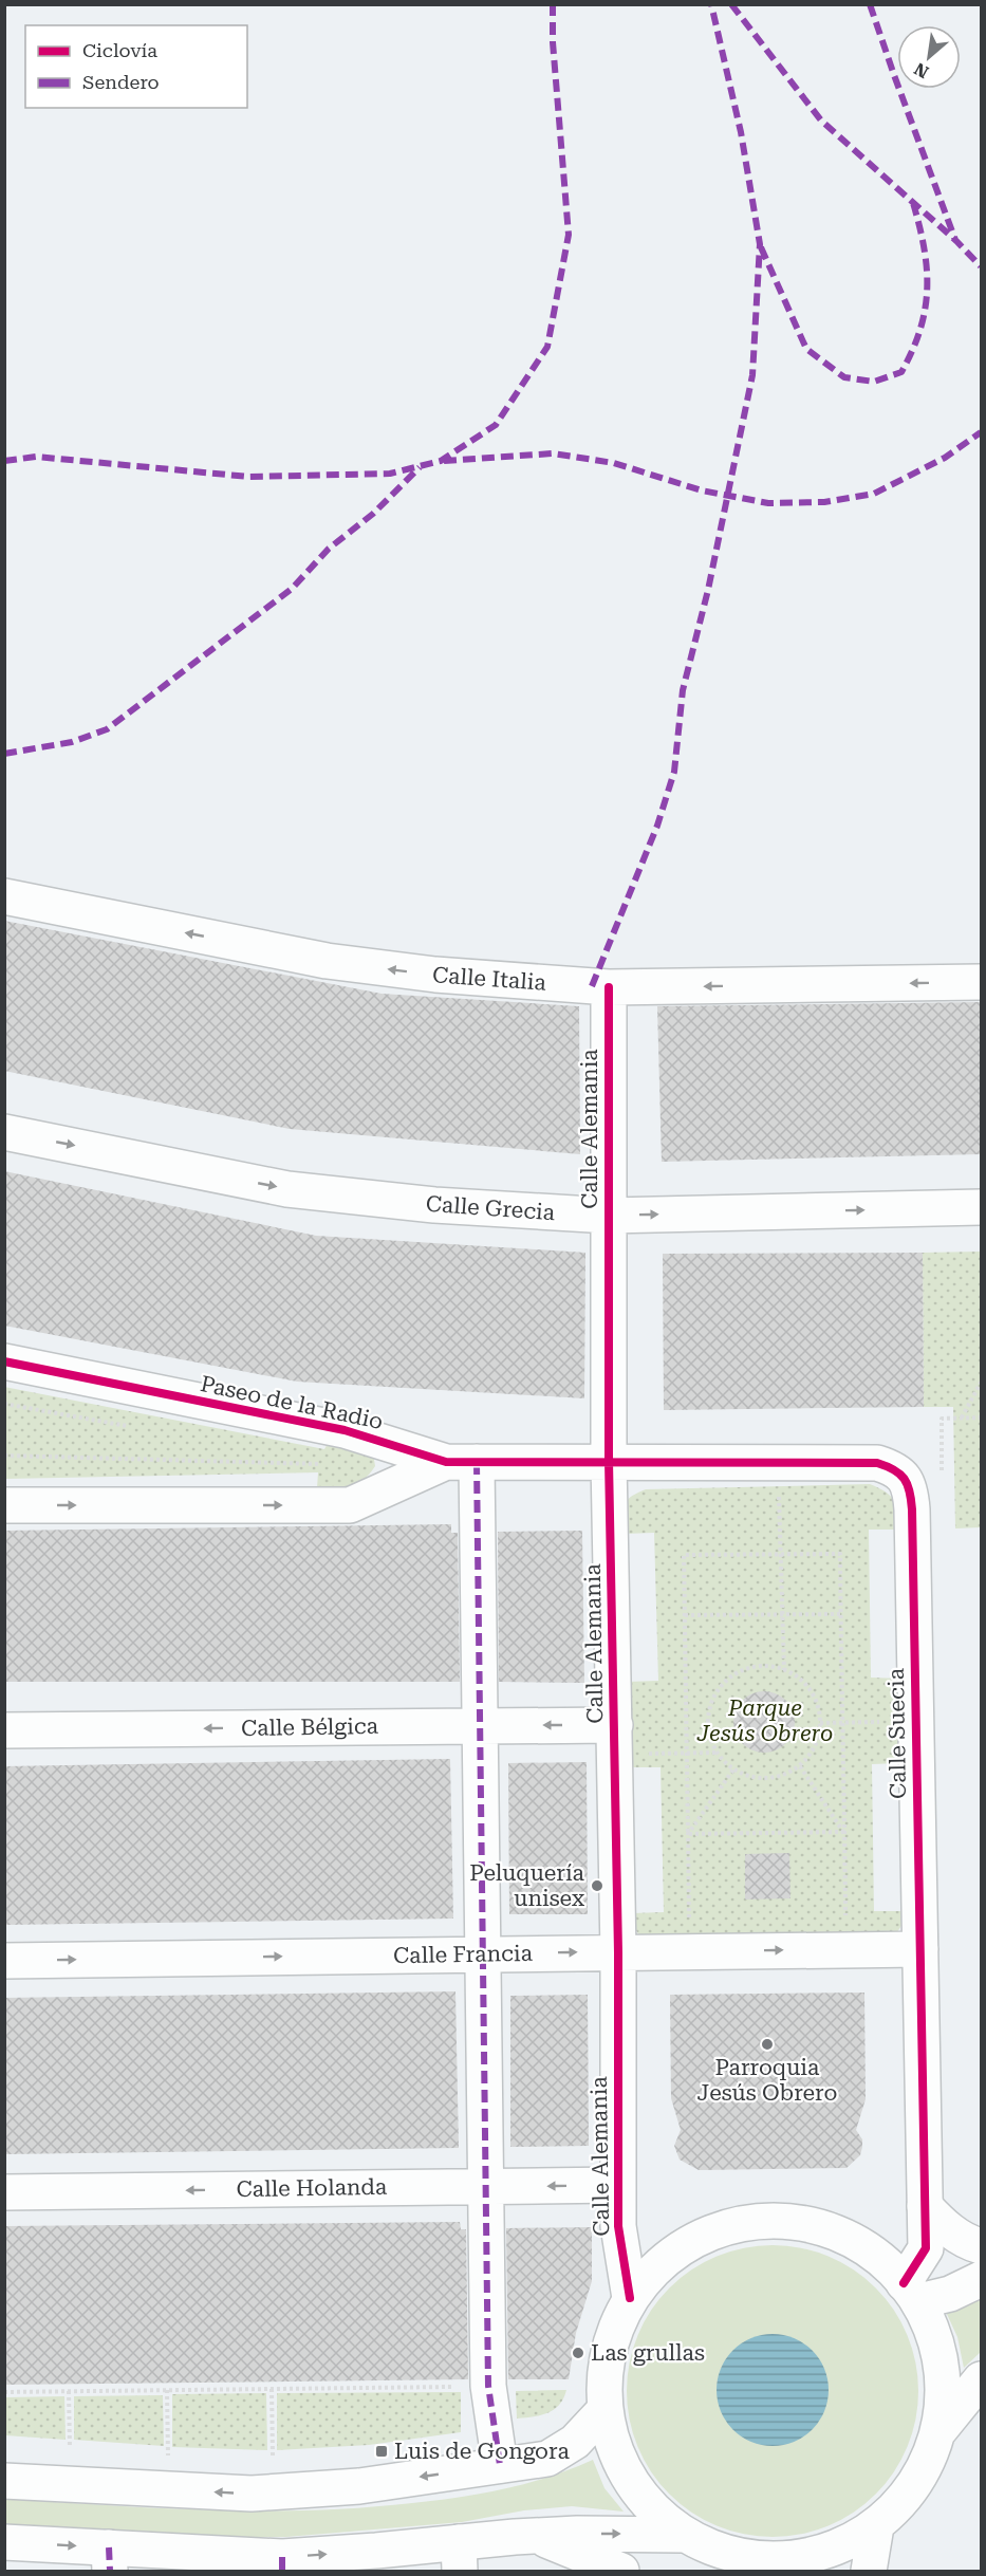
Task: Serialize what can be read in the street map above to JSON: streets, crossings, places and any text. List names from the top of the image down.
{
  "streets": {
    "street": [
      "Calle Italia",
      "Calle Alemania",
      "Calle Grecia",
      "Paseo de la Radio",
      "Calle Bélgica",
      "Calle Suecia",
      "Calle Francia",
      "Calle Holanda"
    ]
  },
  "crossings": [
    ["Calle Italia", "Calle Alemania"],
    ["Calle Alemania", "Calle Grecia"],
    ["Calle Alemania", "Paseo de la Radio"],
    ["Calle Alemania", "Calle Bélgica"],
    ["Calle Alemania", "Calle Suecia"],
    ["Calle Alemania", "Calle Francia"],
    ["Calle Alemania", "Calle Holanda"],
    ["Paseo de la Radio", "Calle Suecia"],
    ["Calle Suecia", "Calle Francia"]
  ],
  "one_way": [
    "Calle Italia",
    "Calle Grecia",
    "Calle Bélgica",
    "Calle Francia"
  ],
  "parks": ["Parque Jesús Obrero"],
  "places": {
    "other": ["Peluquería unisex", "Parroquia Jesús Obrero", "Las grullas"],
    "transit": ["Luis de Gongora"]
  },
  "legend": ["Ciclovía", "Sendero"],
  "north": "bottom left"
}
